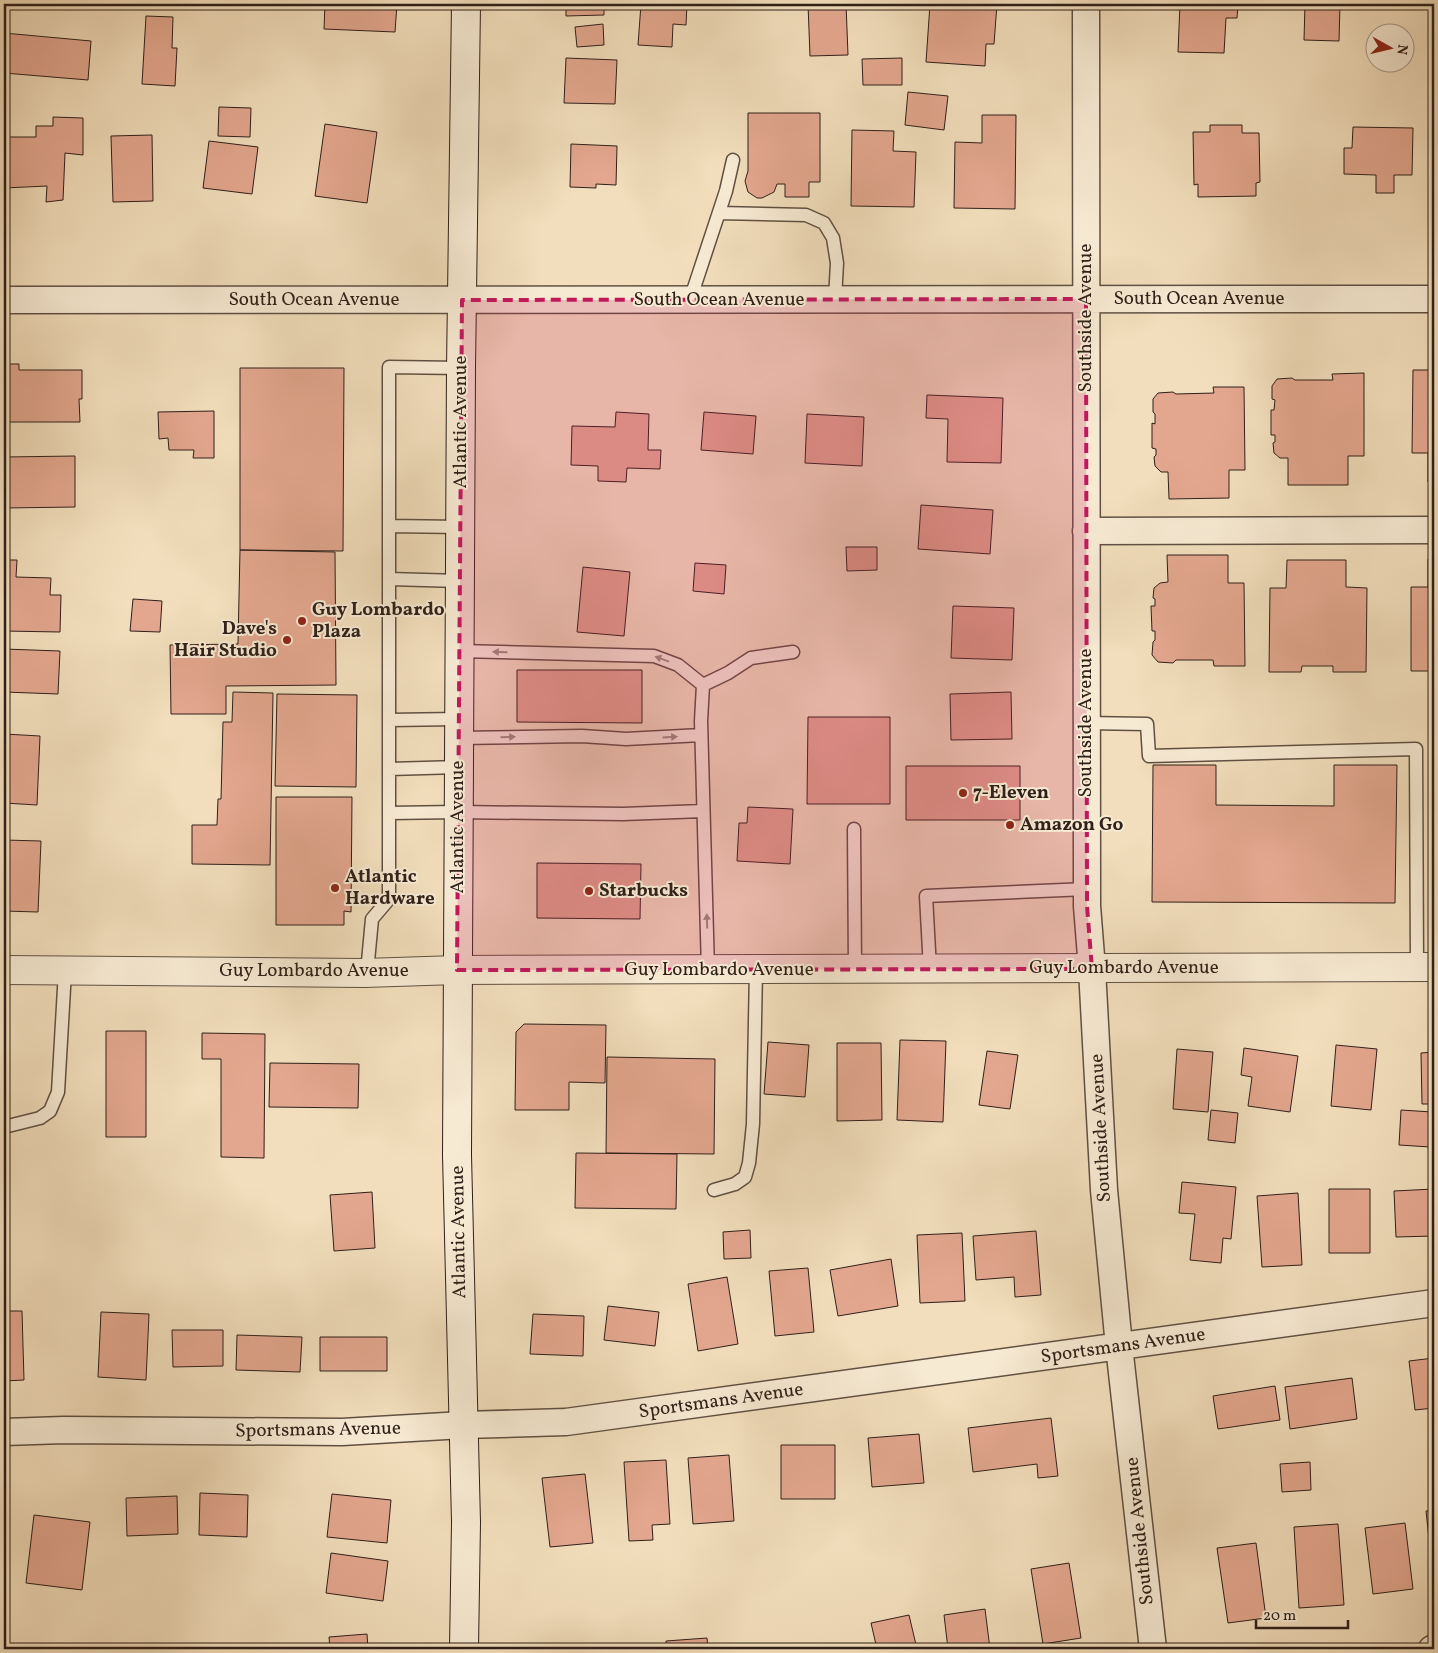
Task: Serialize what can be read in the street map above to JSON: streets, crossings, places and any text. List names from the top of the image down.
{
  "streets": {
    "main road": ["Atlantic Avenue", "Guy Lombardo Avenue"],
    "street": ["South Ocean Avenue", "Southside Avenue", "Sportsmans Avenue"]
  },
  "crossings": [
    ["South Ocean Avenue", "Southside Avenue"],
    ["South Ocean Avenue", "Atlantic Avenue"],
    ["Southside Avenue", "Guy Lombardo Avenue"],
    ["Southside Avenue", "Sportsmans Avenue"],
    ["Atlantic Avenue", "Guy Lombardo Avenue"],
    ["Atlantic Avenue", "Sportsmans Avenue"]
  ],
  "places": [
    "Guy Lombardo Plaza",
    "Dave's Hair Studio",
    "7-Eleven",
    "Amazon Go",
    "Atlantic Hardware",
    "Starbucks"
  ],
  "scale_bar": "20 m",
  "north": "right"
}
